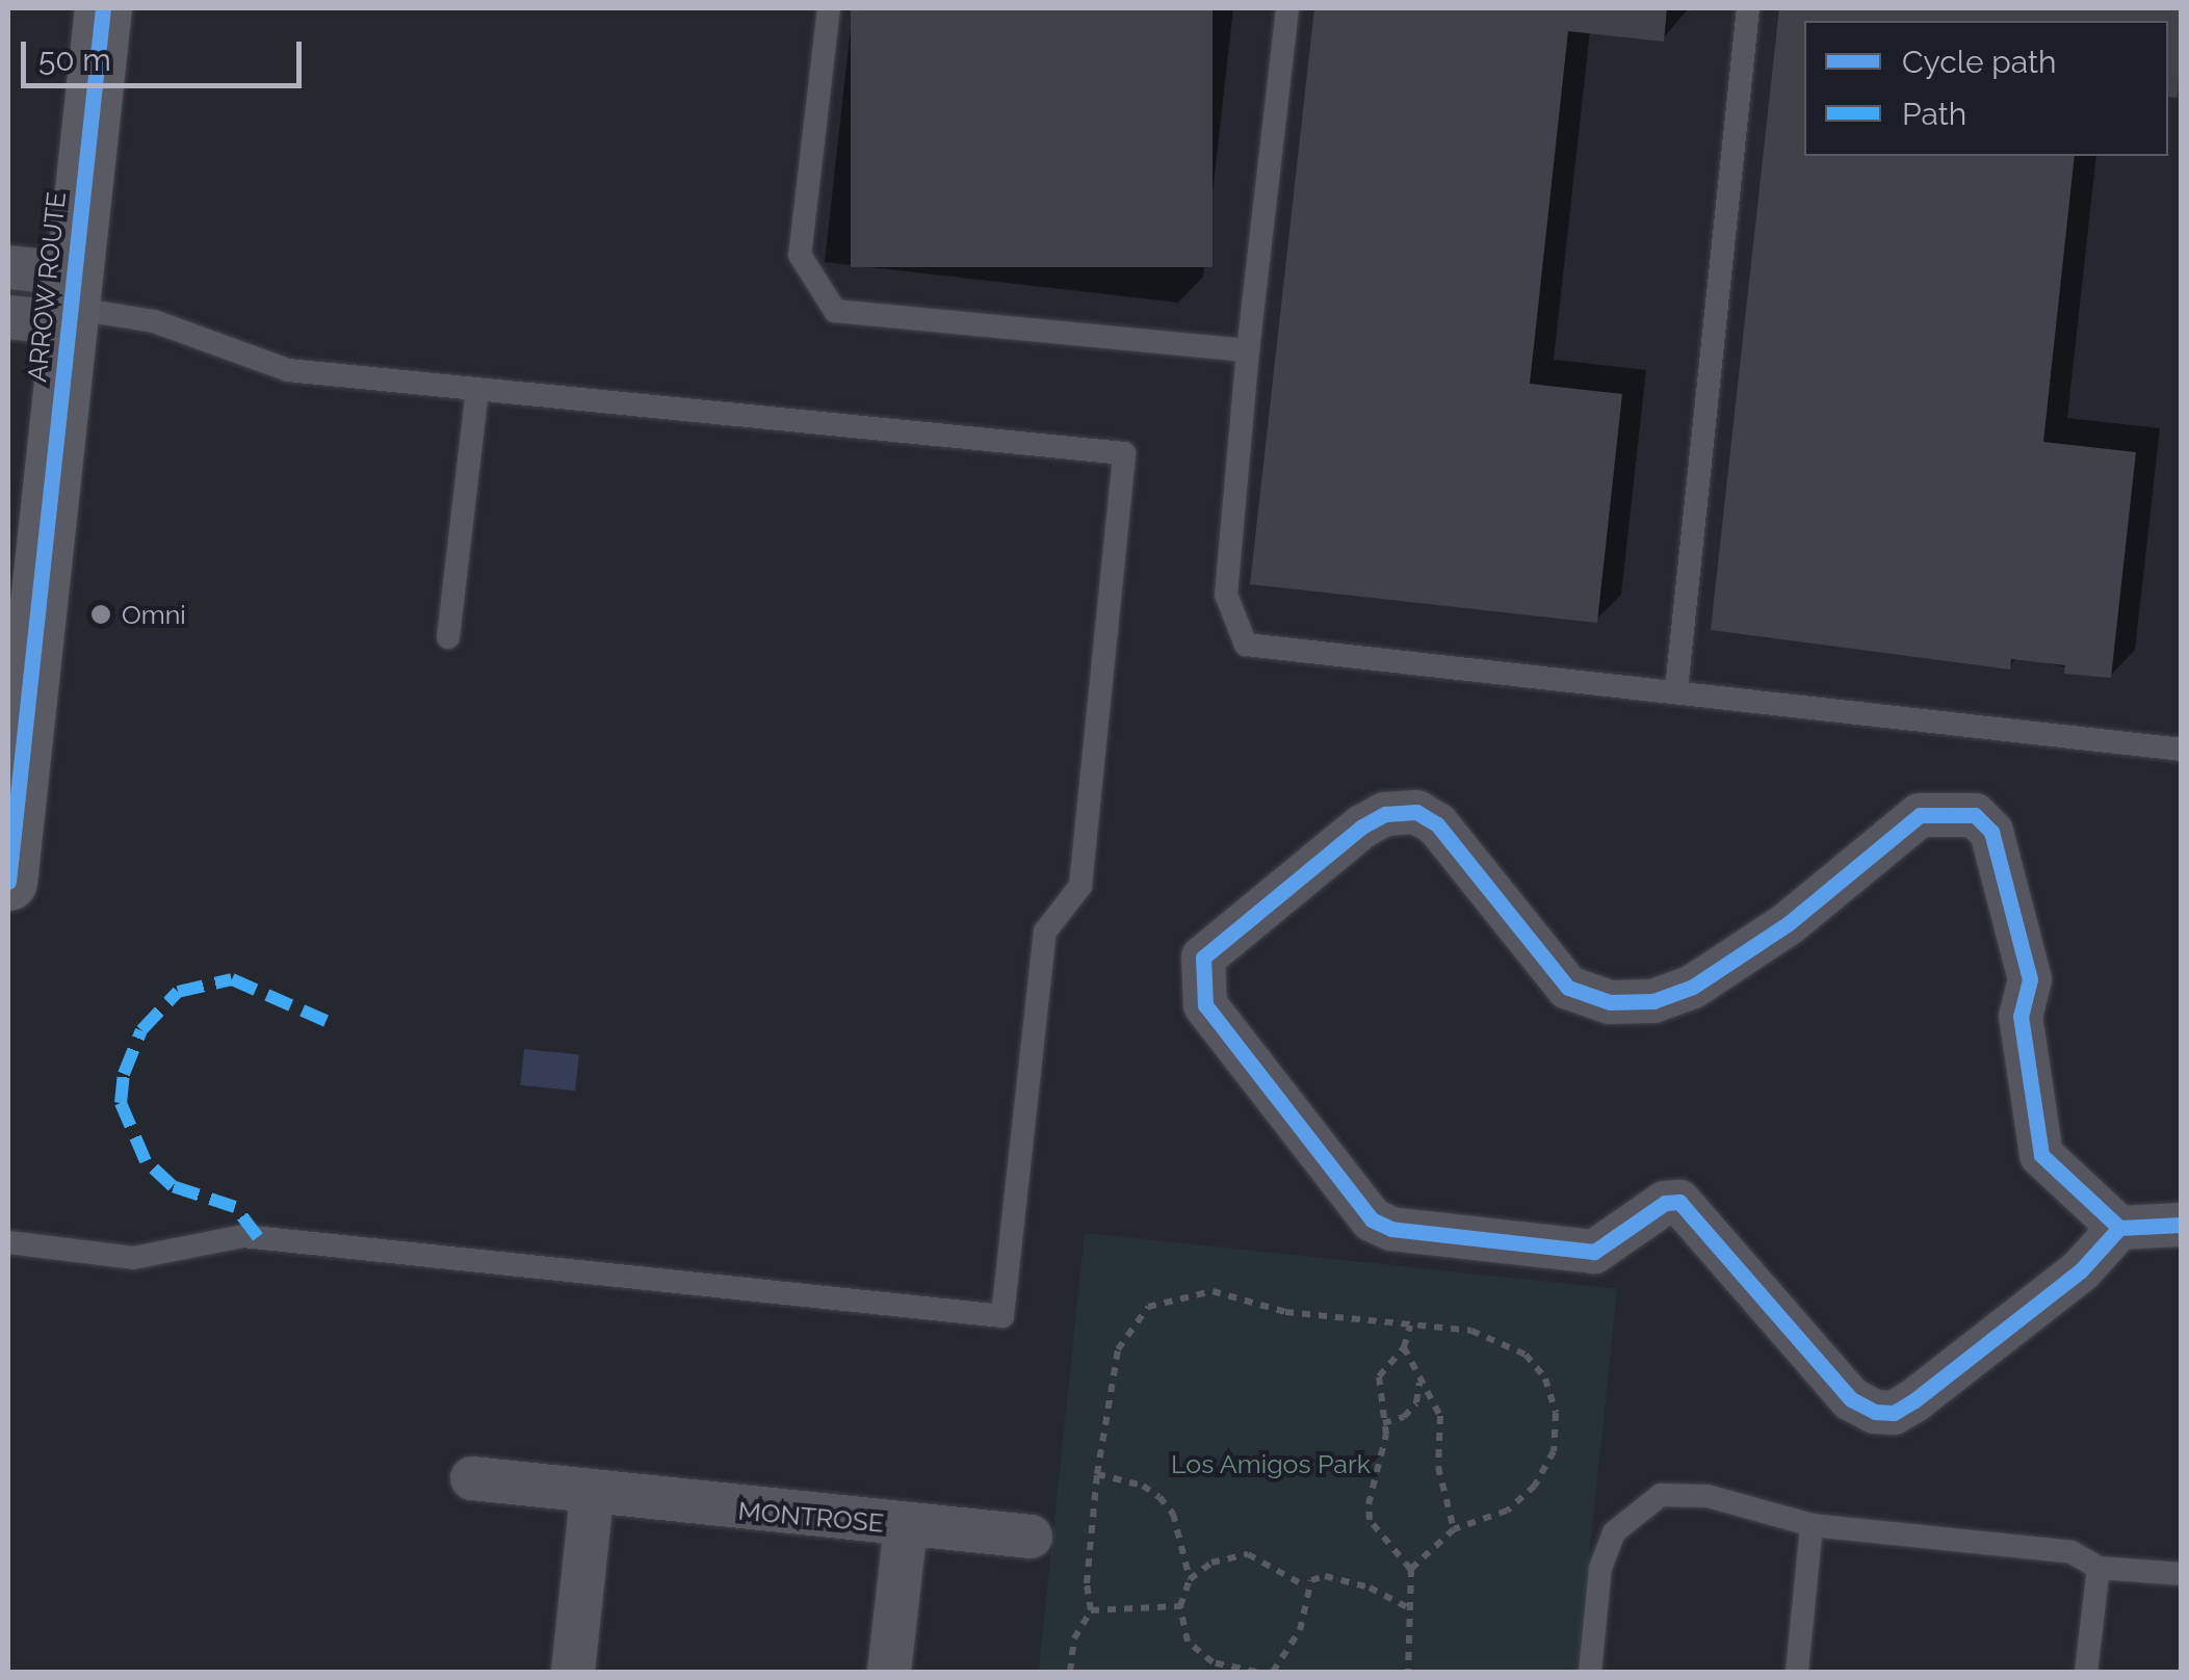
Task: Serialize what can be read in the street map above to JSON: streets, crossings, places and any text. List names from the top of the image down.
{
  "streets": {
    "main road": ["ARROW ROUTE"],
    "street": ["MONTROSE"]
  },
  "parks": ["Los Amigos Park"],
  "places": ["Omni"],
  "legend": ["Cycle path", "Path"],
  "scale_bar": "50 m"
}
